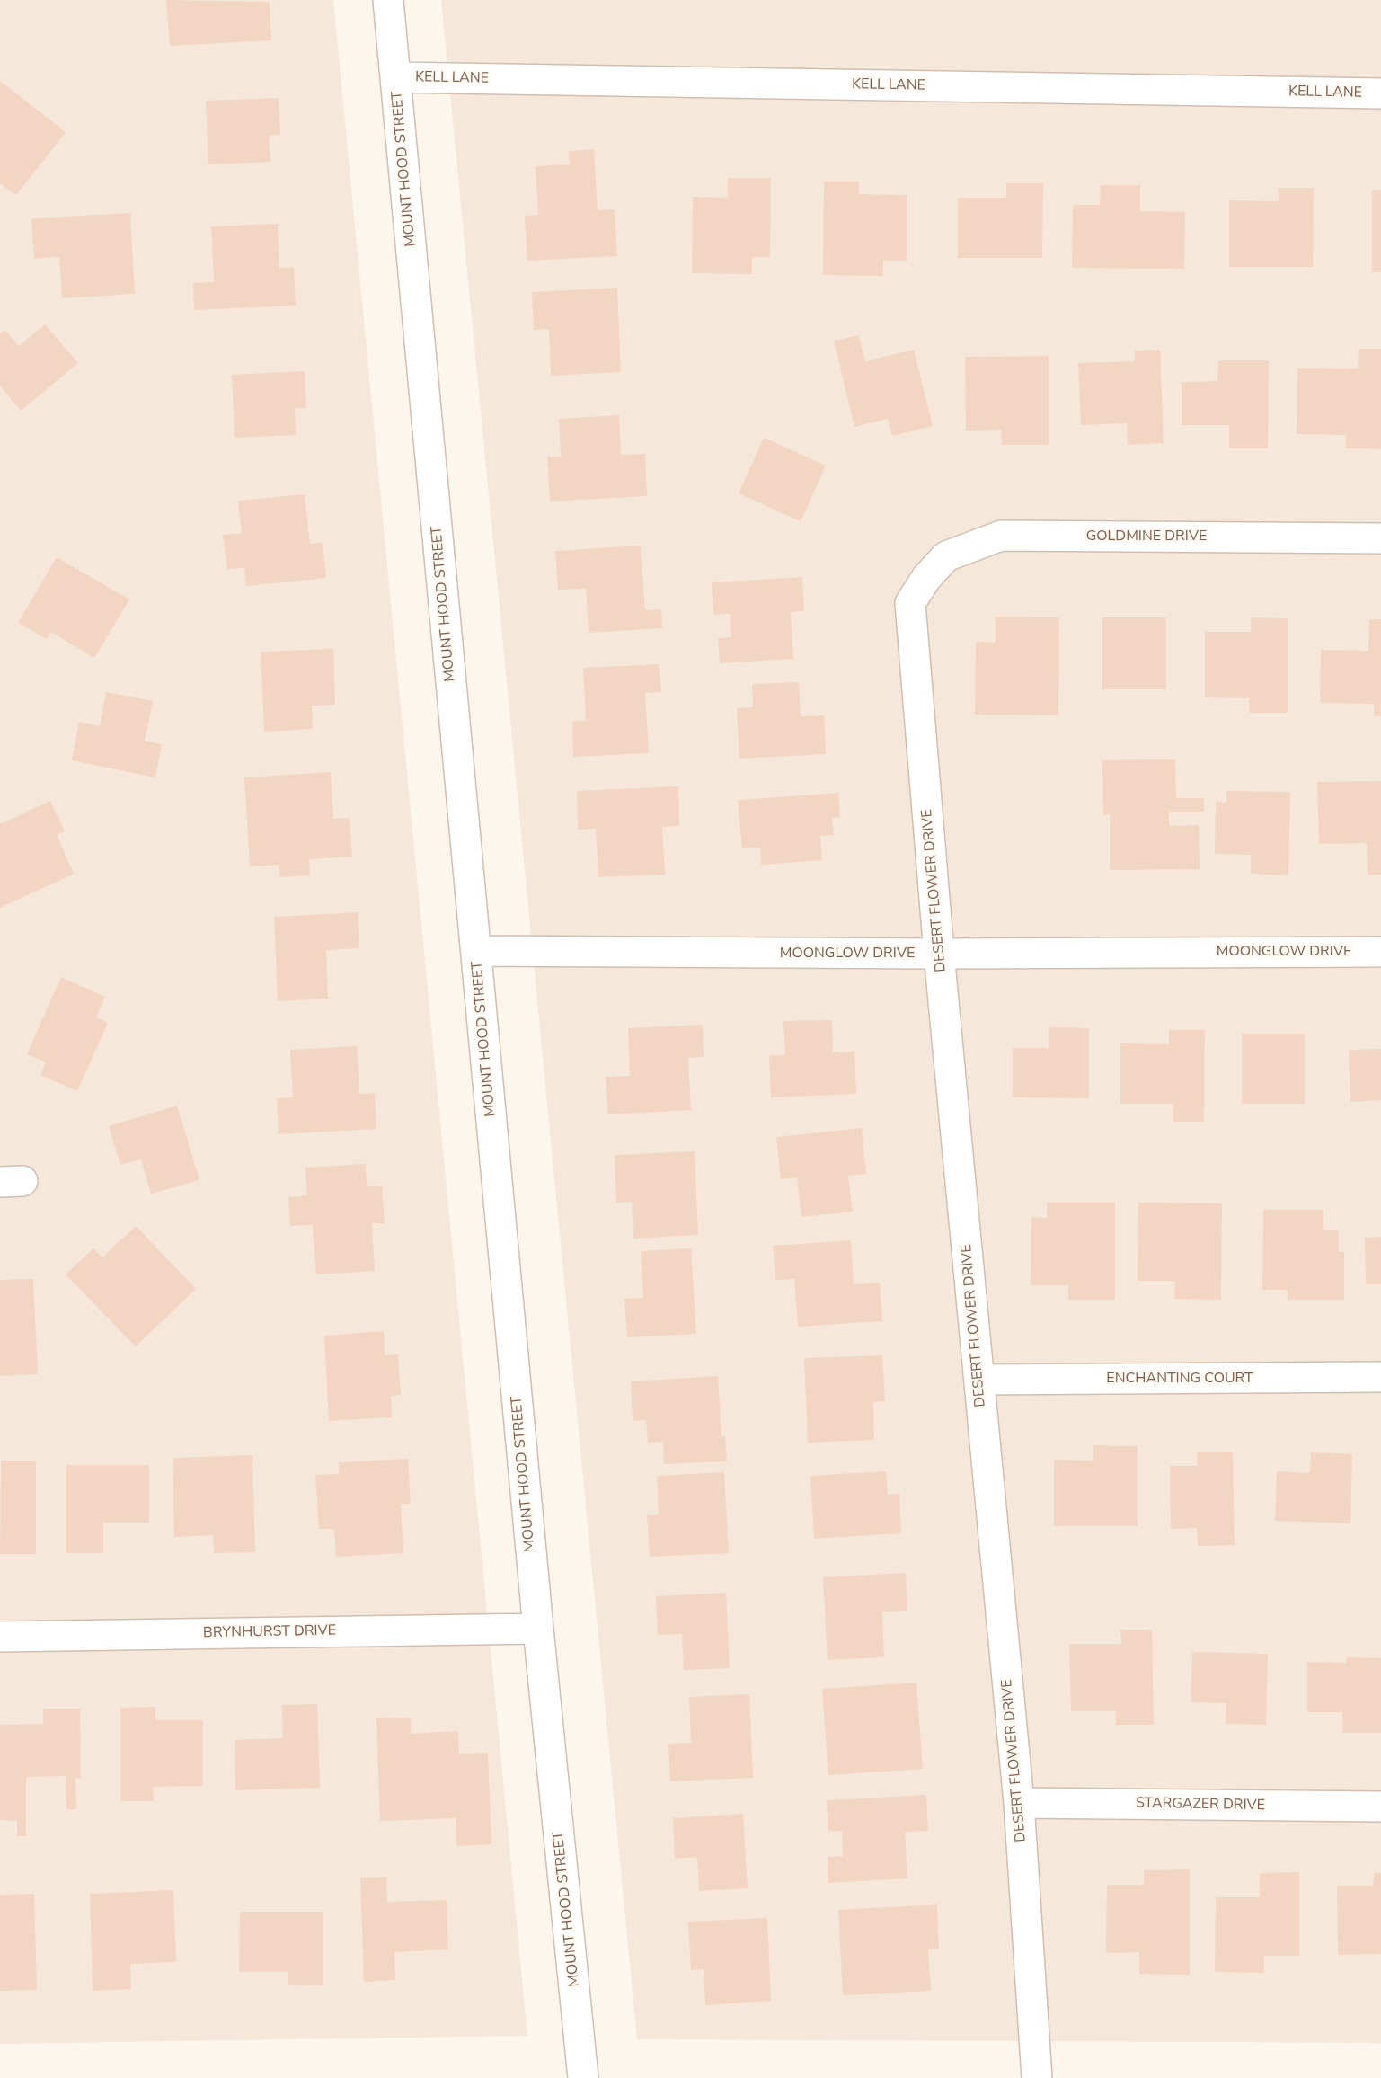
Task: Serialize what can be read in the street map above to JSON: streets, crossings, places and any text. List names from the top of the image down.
{
  "streets": {
    "street": [
      "KELL LANE",
      "MOUNT HOOD STREET",
      "GOLDMINE DRIVE",
      "DESERT FLOWER DRIVE",
      "MOONGLOW DRIVE",
      "ENCHANTING COURT",
      "BRYNHURST DRIVE",
      "STARGAZER DRIVE"
    ]
  },
  "crossings": [
    ["KELL LANE", "MOUNT HOOD STREET"],
    ["MOUNT HOOD STREET", "MOONGLOW DRIVE"],
    ["MOUNT HOOD STREET", "BRYNHURST DRIVE"],
    ["GOLDMINE DRIVE", "DESERT FLOWER DRIVE"],
    ["DESERT FLOWER DRIVE", "MOONGLOW DRIVE"],
    ["DESERT FLOWER DRIVE", "ENCHANTING COURT"],
    ["DESERT FLOWER DRIVE", "STARGAZER DRIVE"]
  ]
}
